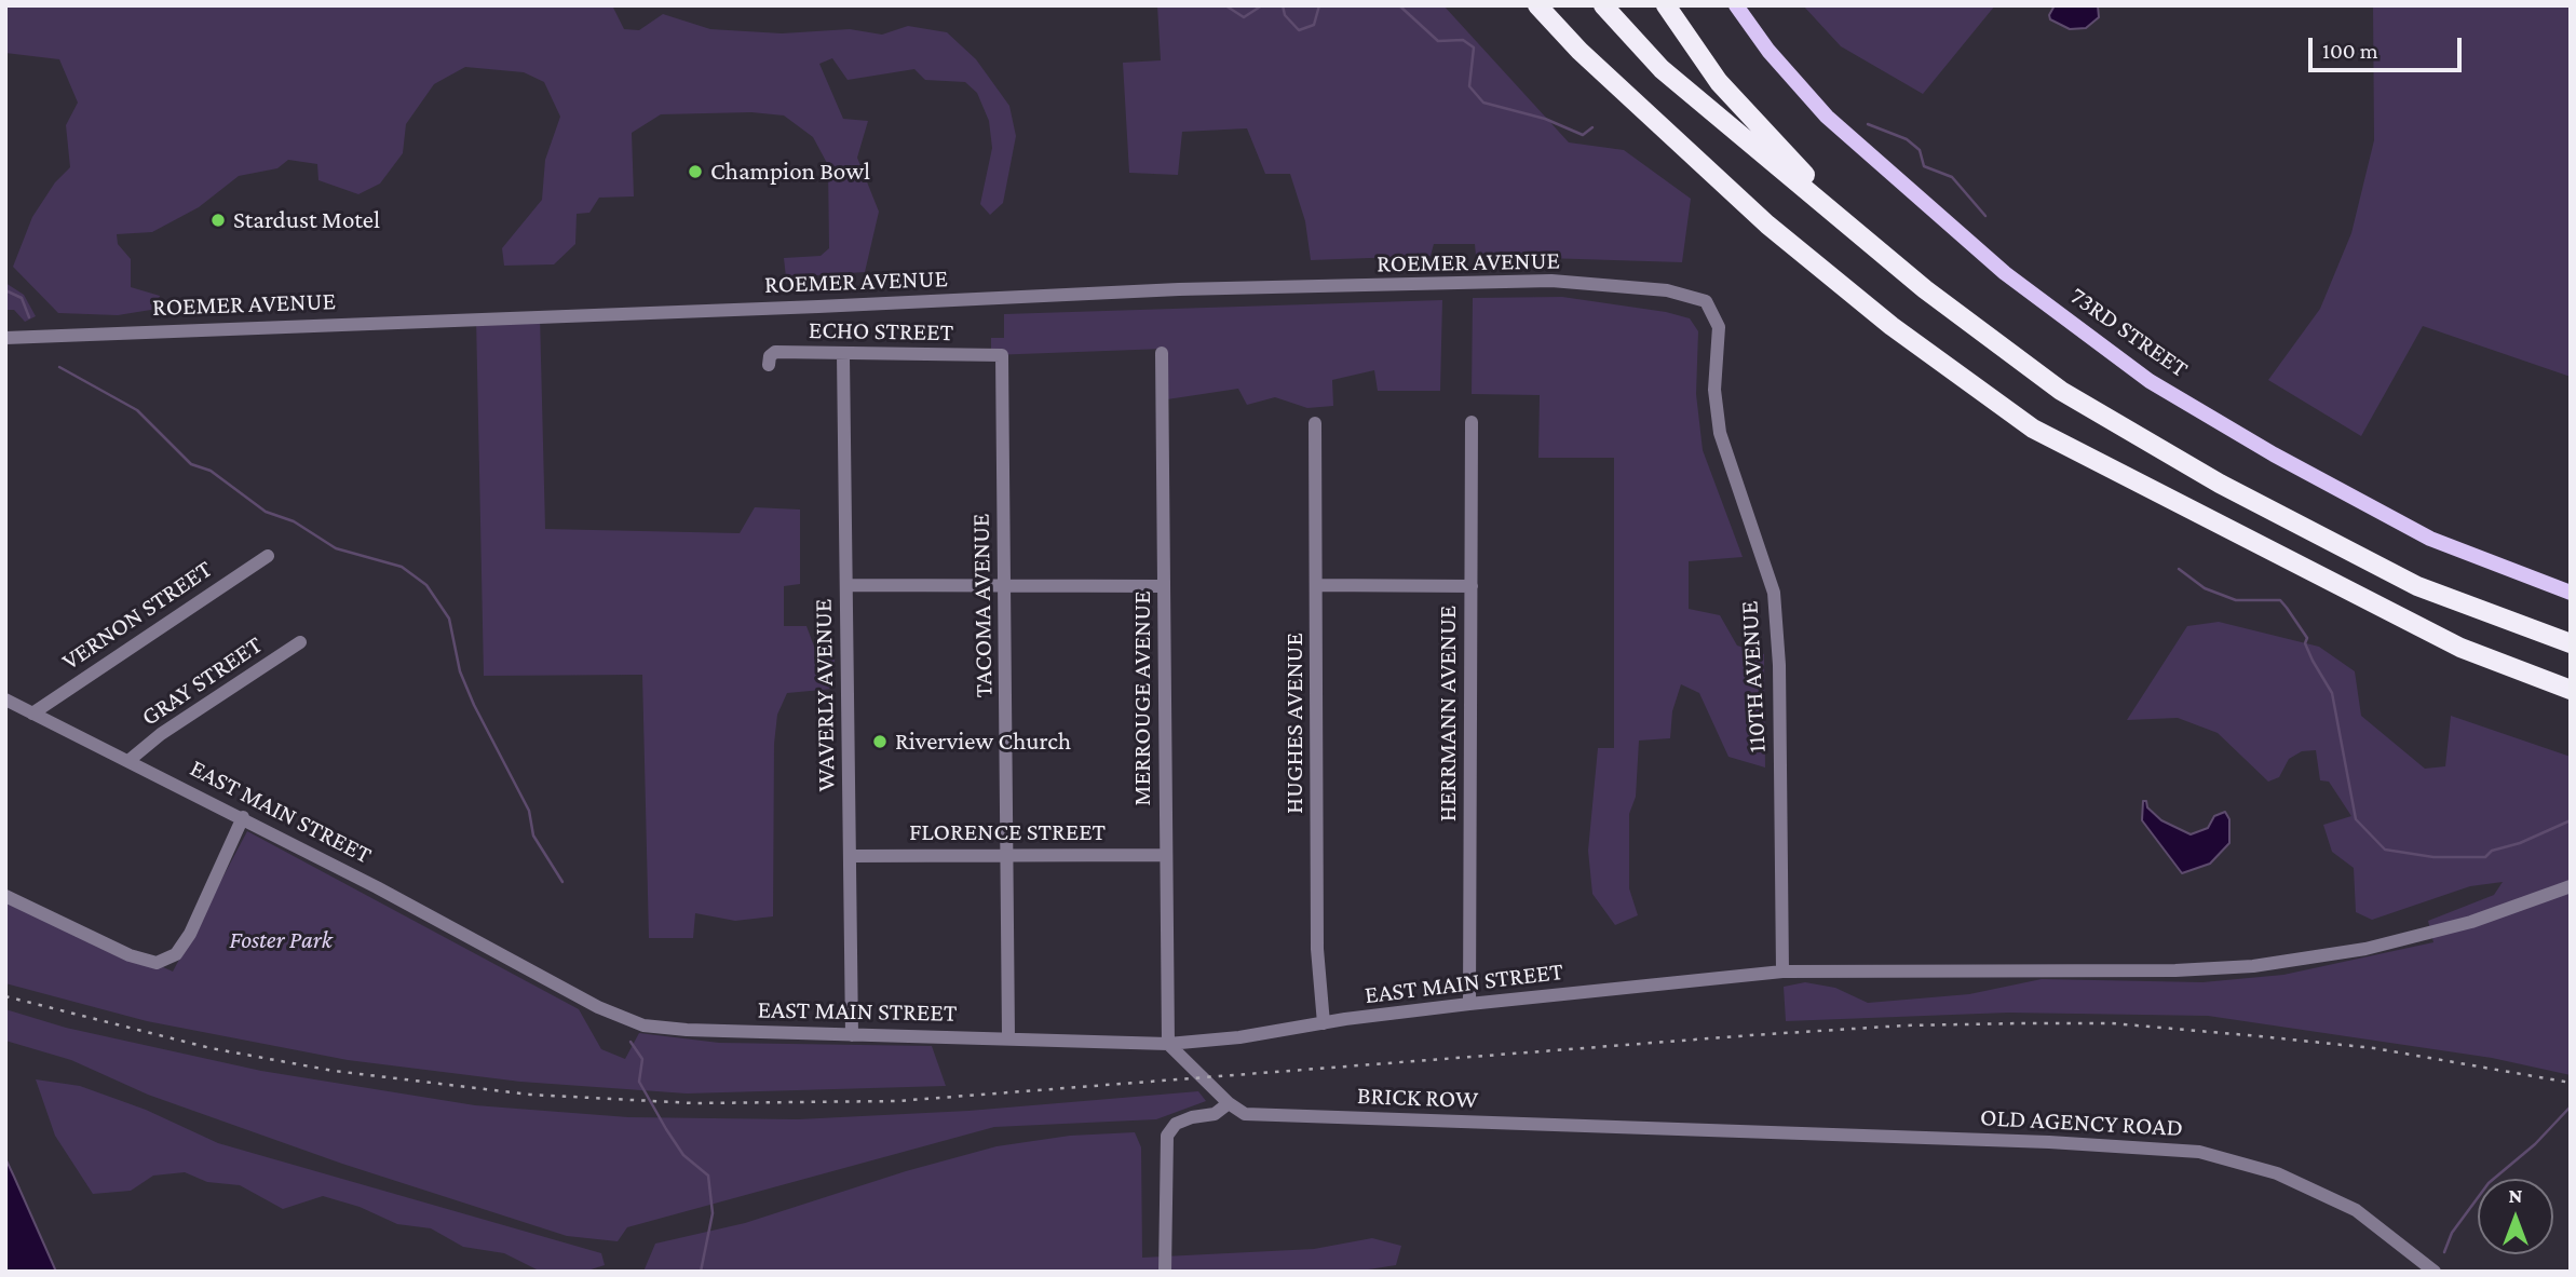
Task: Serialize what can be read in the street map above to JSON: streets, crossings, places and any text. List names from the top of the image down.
{
  "streets": {
    "main road": ["73RD STREET"],
    "street": [
      "ROEMER AVENUE",
      "ECHO STREET",
      "TACOMA AVENUE",
      "VERNON STREET",
      "110TH AVENUE",
      "GRAY STREET",
      "WAVERLY AVENUE",
      "MERROUGE AVENUE",
      "HERRMANN AVENUE",
      "HUGHES AVENUE",
      "EAST MAIN STREET",
      "FLORENCE STREET",
      "BRICK ROW",
      "OLD AGENCY ROAD"
    ]
  },
  "crossings": [
    ["ROEMER AVENUE", "110TH AVENUE"],
    ["ECHO STREET", "TACOMA AVENUE"],
    ["ECHO STREET", "WAVERLY AVENUE"],
    ["TACOMA AVENUE", "EAST MAIN STREET"],
    ["TACOMA AVENUE", "FLORENCE STREET"],
    ["VERNON STREET", "EAST MAIN STREET"],
    ["110TH AVENUE", "EAST MAIN STREET"],
    ["GRAY STREET", "EAST MAIN STREET"],
    ["WAVERLY AVENUE", "EAST MAIN STREET"],
    ["WAVERLY AVENUE", "FLORENCE STREET"],
    ["MERROUGE AVENUE", "EAST MAIN STREET"],
    ["MERROUGE AVENUE", "FLORENCE STREET"],
    ["MERROUGE AVENUE", "BRICK ROW"],
    ["HERRMANN AVENUE", "EAST MAIN STREET"],
    ["HUGHES AVENUE", "EAST MAIN STREET"],
    ["EAST MAIN STREET", "BRICK ROW"],
    ["BRICK ROW", "OLD AGENCY ROAD"]
  ],
  "parks": ["Foster Park"],
  "places": ["Champion Bowl", "Stardust Motel", "Riverview Church"],
  "scale_bar": "100 m",
  "north": "top"
}
